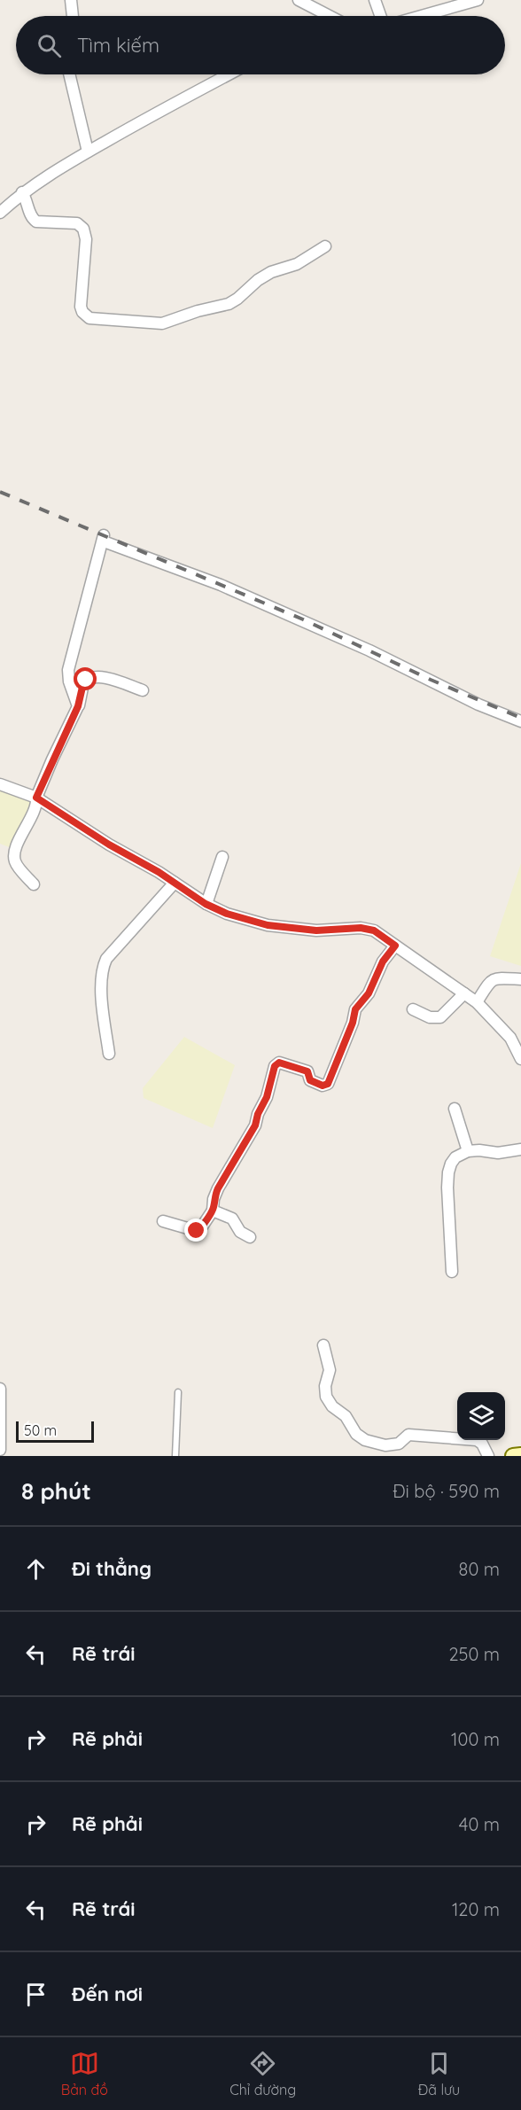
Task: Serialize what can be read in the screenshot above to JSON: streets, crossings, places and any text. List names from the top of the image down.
{
  "scale_bar": "50 m",
  "page": {
    "search": "Tìm kiếm",
    "scale": "50 m",
    "heading": ["8 phút", "Đi bộ · 590 m"],
    "list": [
      ["Đi thẳng", "80 m"],
      ["Rẽ trái", "250 m"],
      ["Rẽ phải", "100 m"],
      ["Rẽ phải", "40 m"],
      ["Rẽ trái", "120 m"],
      "Đến nơi"
    ],
    "nav": ["Bản đồ", "Chỉ đường", "Đã lưu"]
  }
}
